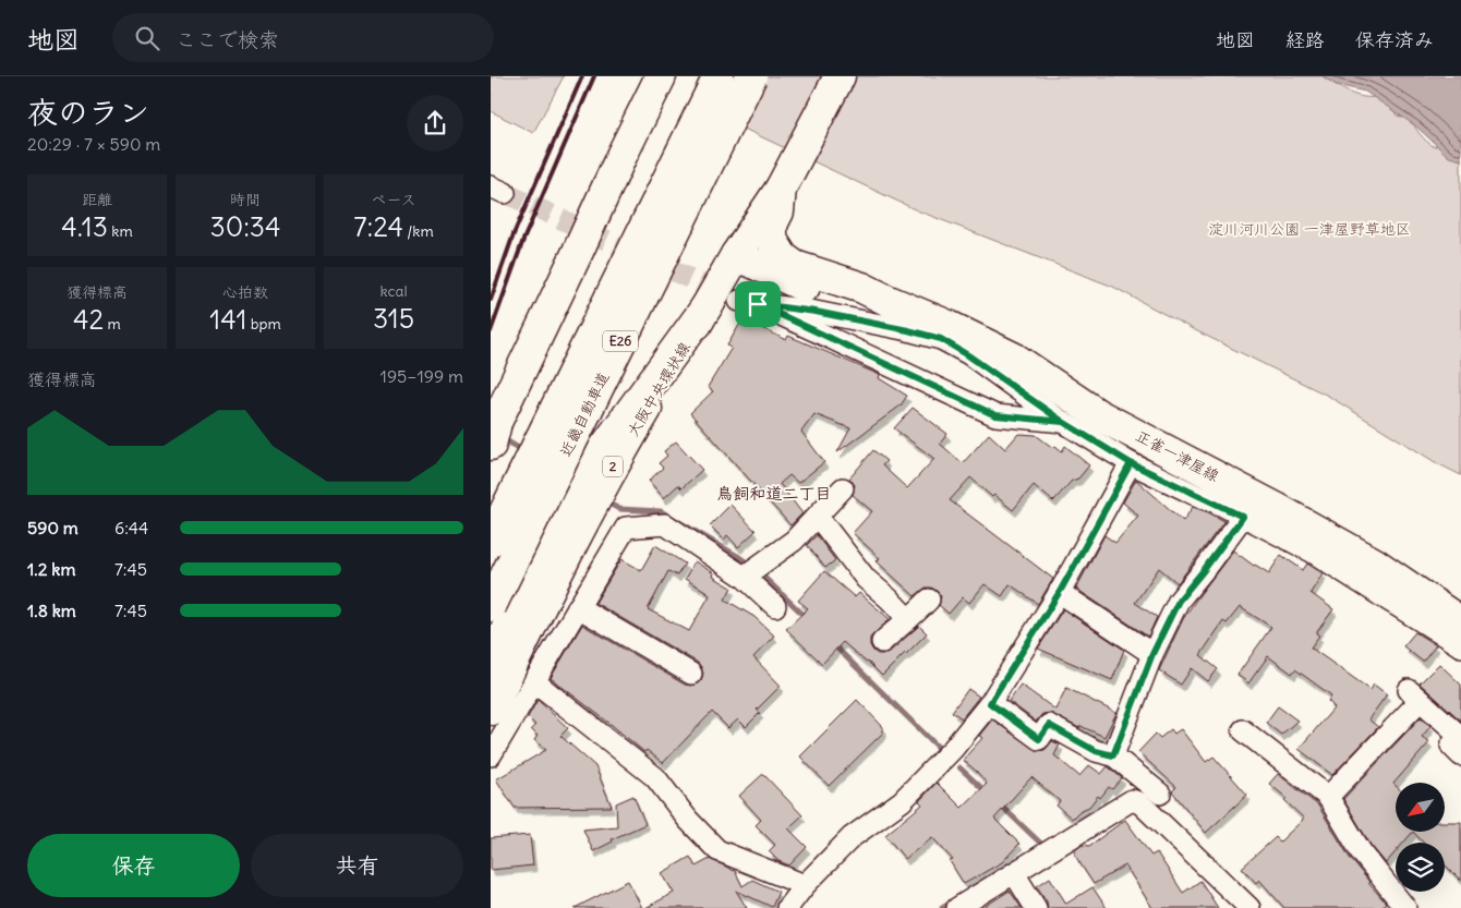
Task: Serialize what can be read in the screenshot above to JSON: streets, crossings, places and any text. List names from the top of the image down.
{
  "streets": {
    "main road": [
      "E26",
      "大阪中央環状線",
      "近畿自動車道",
      "正雀一津屋線",
      "2"
    ]
  },
  "crossings": [
    ["大阪中央環状線", "正雀一津屋線"]
  ],
  "districts": ["鳥飼和道二丁目"],
  "parks": ["淀川河川公園 一津屋野草地区"],
  "north": "bottom left",
  "page": {
    "header": "地図",
    "search": "ここで検索",
    "nav": ["地図", "経路", "保存済み"],
    "heading": ["夜のラン", "20:29 · 7 × 590 m"],
    "stats": [
      ["距離", "4.13 km"],
      ["時間", "30:34"],
      ["ペース", "7:24 /km"],
      ["獲得標高", "42 m"],
      ["心拍数", "141 bpm"],
      ["kcal", "315"]
    ],
    "chart": ["獲得標高", "195–199 m"],
    "list": [
      {
        "name": "590 m",
        "note": "6:44"
      },
      {
        "name": "1.2 km",
        "note": "7:45"
      },
      {
        "name": "1.8 km",
        "note": "7:45"
      }
    ],
    "buttons": ["保存", "共有"]
  }
}
